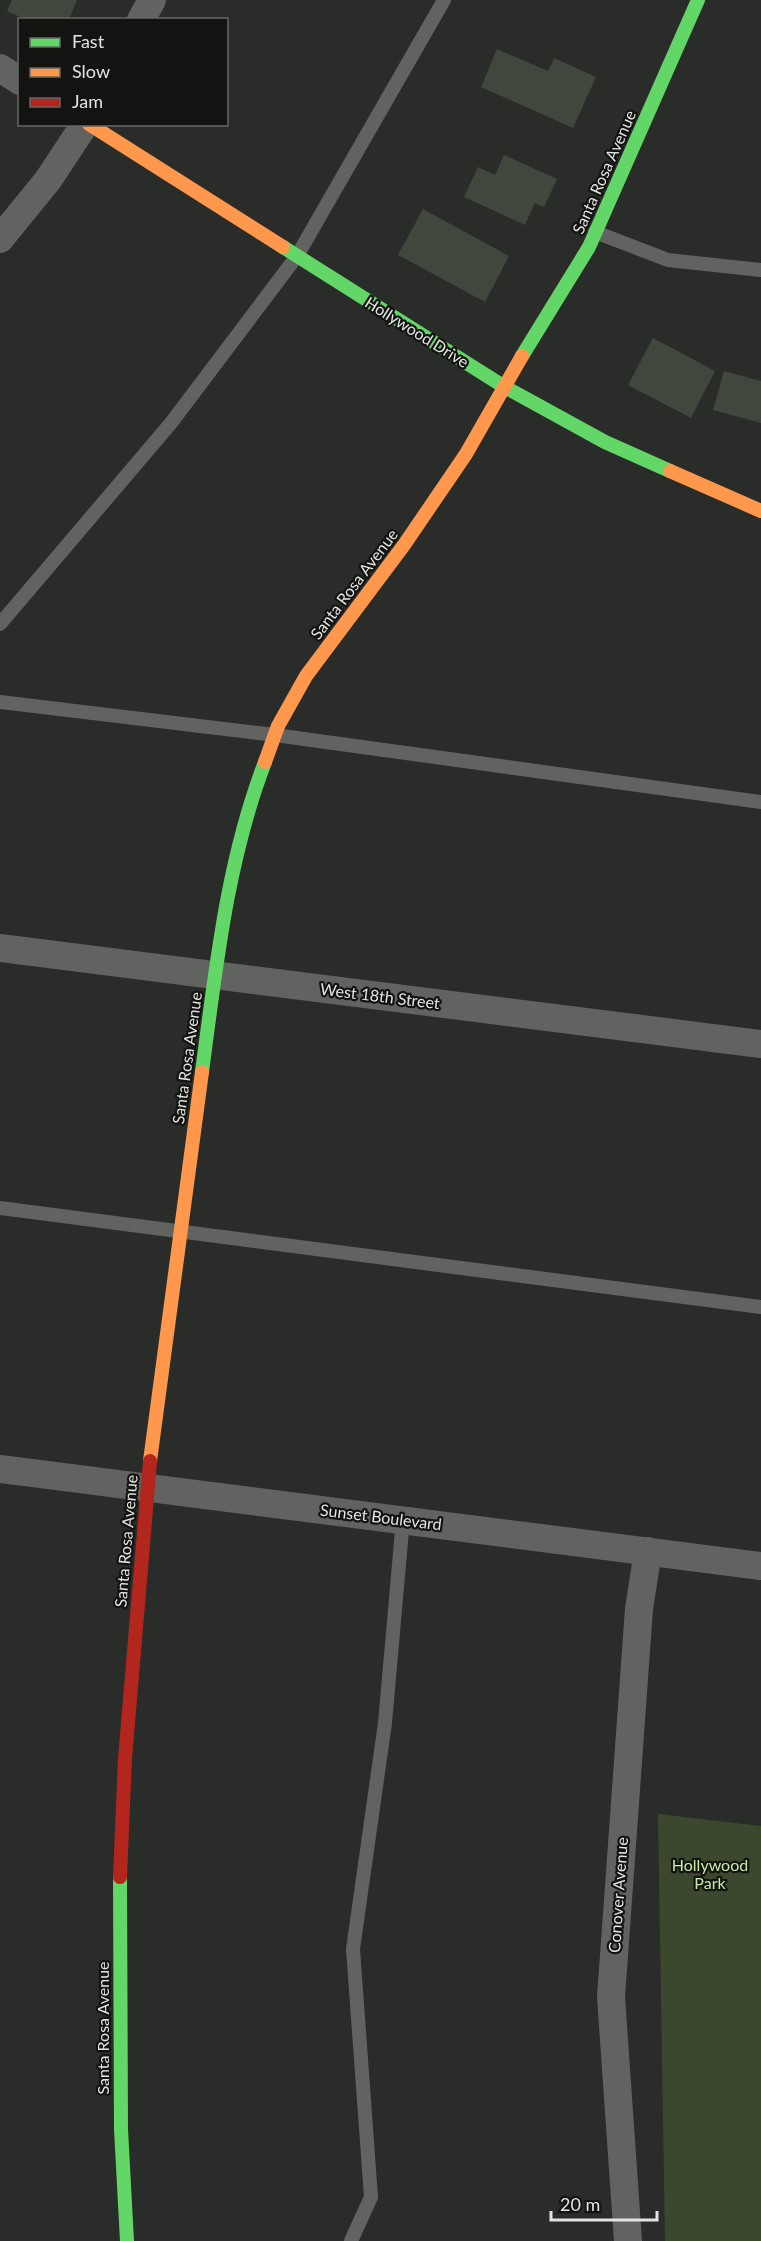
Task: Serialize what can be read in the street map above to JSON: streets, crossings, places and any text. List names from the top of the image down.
{
  "streets": {
    "street": [
      "Santa Rosa Avenue",
      "Hollywood Drive",
      "West 18th Street",
      "Sunset Boulevard",
      "Conover Avenue"
    ]
  },
  "crossings": [
    ["Santa Rosa Avenue", "Hollywood Drive"],
    ["Santa Rosa Avenue", "West 18th Street"],
    ["Santa Rosa Avenue", "Sunset Boulevard"],
    ["Sunset Boulevard", "Conover Avenue"]
  ],
  "parks": ["Hollywood Park"],
  "legend": ["Fast", "Slow", "Jam"],
  "scale_bar": "20 m"
}
